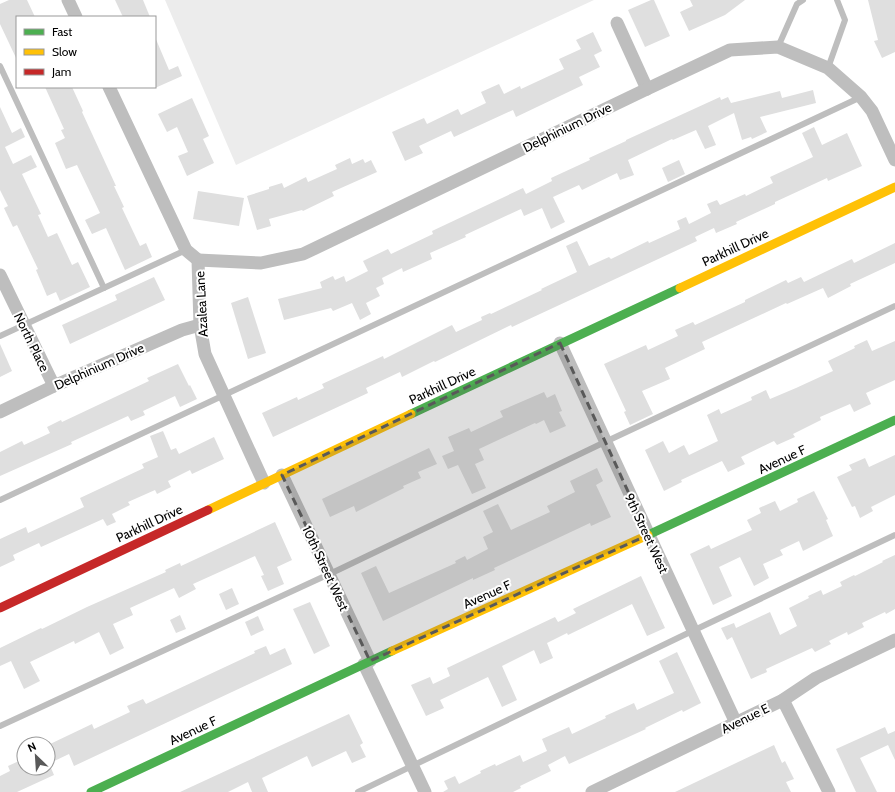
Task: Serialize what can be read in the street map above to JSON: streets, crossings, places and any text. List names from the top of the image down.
{
  "streets": {
    "street": [
      "Delphinium Drive",
      "Parkhill Drive",
      "Azalea Lane",
      "North Place",
      "Avenue F",
      "9th Street West",
      "10th Street West",
      "Avenue E"
    ]
  },
  "crossings": [
    ["Delphinium Drive", "Azalea Lane"],
    ["Delphinium Drive", "North Place"],
    ["Parkhill Drive", "Azalea Lane"],
    ["Parkhill Drive", "9th Street West"],
    ["Parkhill Drive", "10th Street West"],
    ["Avenue F", "9th Street West"],
    ["Avenue F", "10th Street West"],
    ["9th Street West", "Avenue E"]
  ],
  "legend": ["Fast", "Slow", "Jam"],
  "north": "top left"
}
